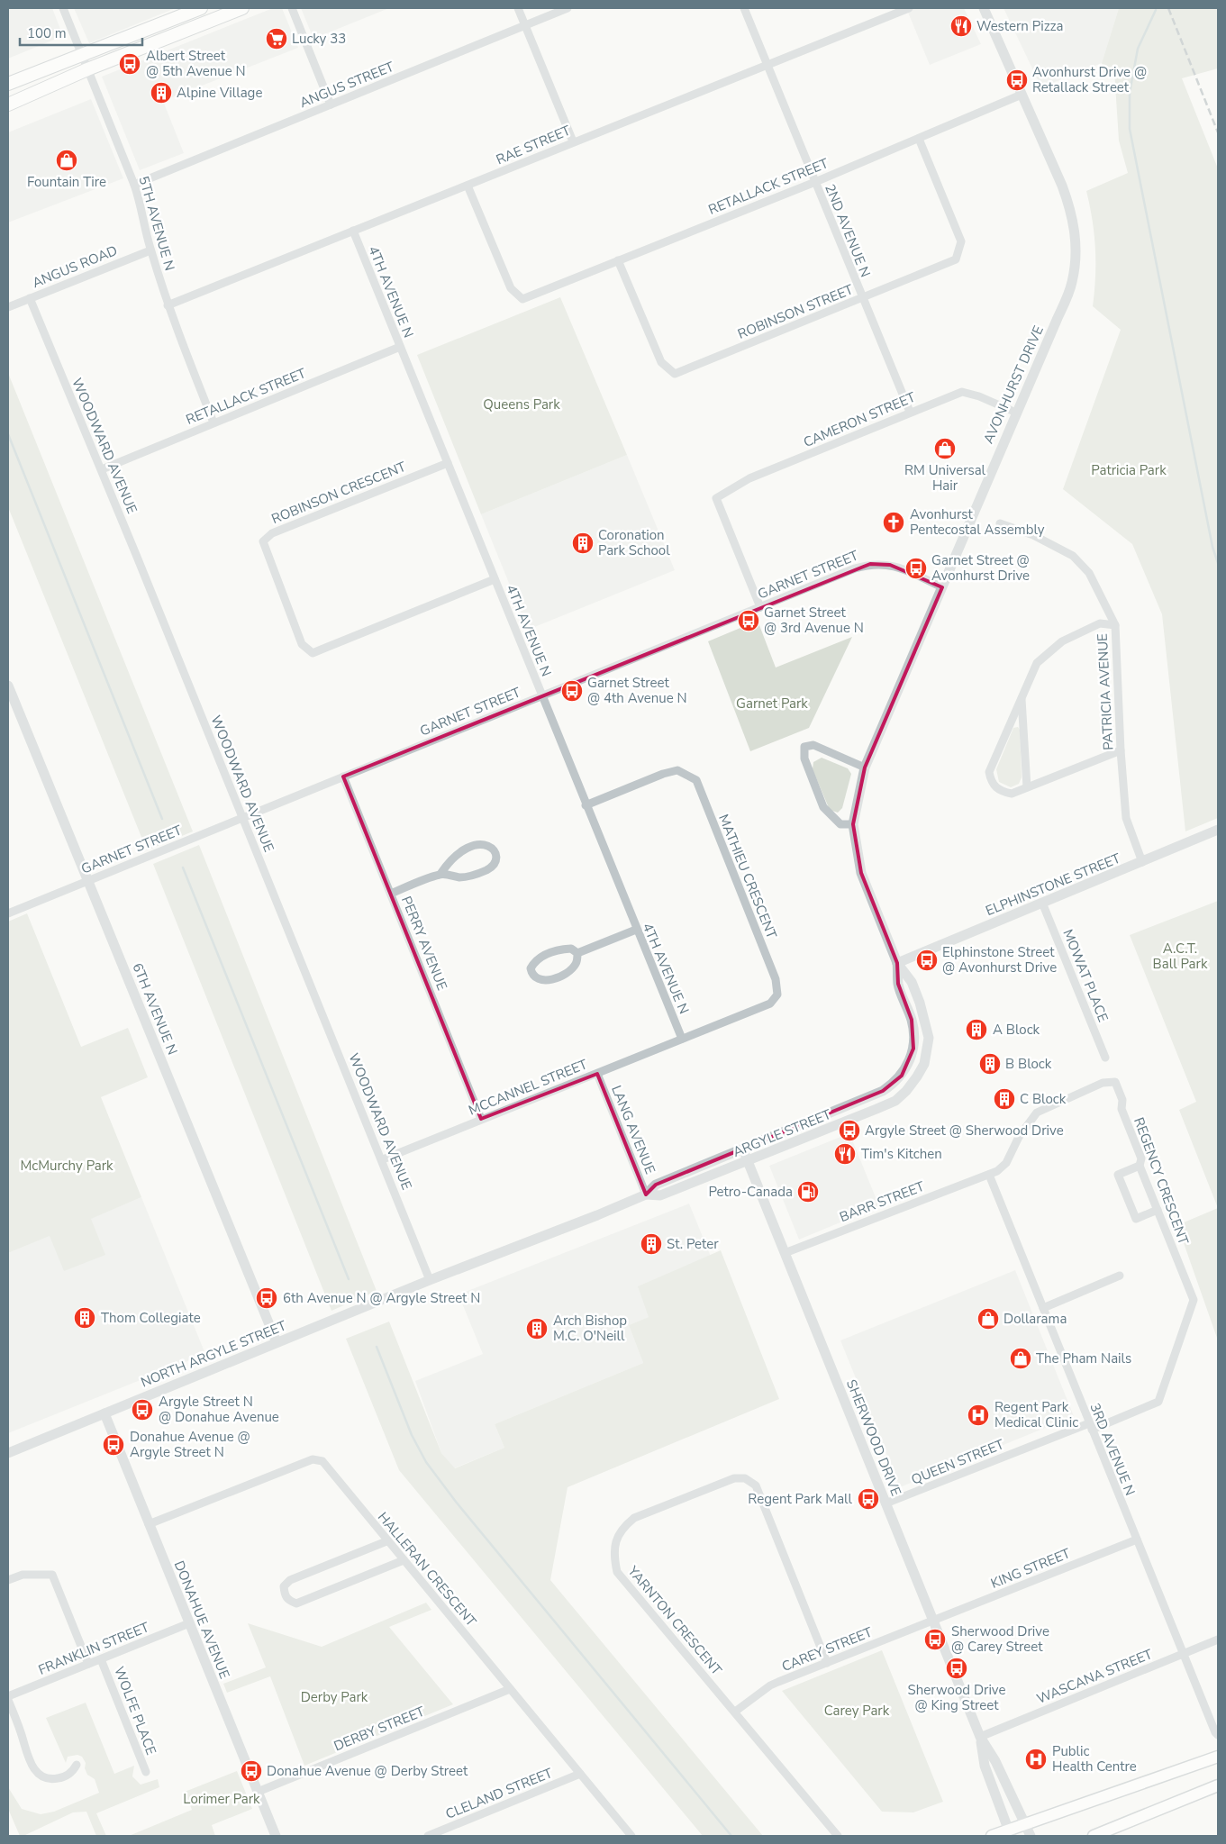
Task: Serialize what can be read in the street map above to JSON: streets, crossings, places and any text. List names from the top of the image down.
{
  "streets": {
    "street": [
      "ANGUS STREET",
      "RAE STREET",
      "RETALLACK STREET",
      "5TH AVENUE N",
      "2ND AVENUE N",
      "ANGUS ROAD",
      "4TH AVENUE N",
      "ROBINSON STREET",
      "AVONHURST DRIVE",
      "CAMERON STREET",
      "WOODWARD AVENUE",
      "ROBINSON CRESCENT",
      "GARNET STREET",
      "PATRICIA AVENUE",
      "MATHIEU CRESCENT",
      "ELPHINSTONE STREET",
      "PERRY AVENUE",
      "MOWAT PLACE",
      "6TH AVENUE N",
      "MCCANNEL STREET",
      "LANG AVENUE",
      "ARGYLE STREET",
      "REGENCY CRESCENT",
      "BARR STREET",
      "NORTH ARGYLE STREET",
      "SHERWOOD DRIVE",
      "3RD AVENUE N",
      "QUEEN STREET",
      "KING STREET",
      "HALLERAN CRESCENT",
      "DONAHUE AVENUE",
      "YARNTON CRESCENT",
      "FRANKLIN STREET",
      "CAREY STREET",
      "WASCANA STREET",
      "WOLFE PLACE",
      "DERBY STREET",
      "CLELAND STREET"
    ]
  },
  "crossings": [
    ["ANGUS STREET", "5TH AVENUE N"],
    ["RAE STREET", "RETALLACK STREET"],
    ["RAE STREET", "5TH AVENUE N"],
    ["RAE STREET", "2ND AVENUE N"],
    ["RAE STREET", "4TH AVENUE N"],
    ["RETALLACK STREET", "5TH AVENUE N"],
    ["RETALLACK STREET", "2ND AVENUE N"],
    ["RETALLACK STREET", "4TH AVENUE N"],
    ["RETALLACK STREET", "ROBINSON STREET"],
    ["RETALLACK STREET", "AVONHURST DRIVE"],
    ["RETALLACK STREET", "WOODWARD AVENUE"],
    ["5TH AVENUE N", "ANGUS ROAD"],
    ["2ND AVENUE N", "ROBINSON STREET"],
    ["2ND AVENUE N", "CAMERON STREET"],
    ["ANGUS ROAD", "WOODWARD AVENUE"],
    ["4TH AVENUE N", "ROBINSON CRESCENT"],
    ["4TH AVENUE N", "GARNET STREET"],
    ["4TH AVENUE N", "MATHIEU CRESCENT"],
    ["4TH AVENUE N", "MCCANNEL STREET"],
    ["AVONHURST DRIVE", "CAMERON STREET"],
    ["AVONHURST DRIVE", "GARNET STREET"],
    ["AVONHURST DRIVE", "ELPHINSTONE STREET"],
    ["AVONHURST DRIVE", "ARGYLE STREET"],
    ["CAMERON STREET", "GARNET STREET"],
    ["WOODWARD AVENUE", "GARNET STREET"],
    ["WOODWARD AVENUE", "MCCANNEL STREET"],
    ["WOODWARD AVENUE", "ARGYLE STREET"],
    ["WOODWARD AVENUE", "NORTH ARGYLE STREET"],
    ["GARNET STREET", "PERRY AVENUE"],
    ["GARNET STREET", "6TH AVENUE N"],
    ["PATRICIA AVENUE", "ELPHINSTONE STREET"],
    ["MATHIEU CRESCENT", "MCCANNEL STREET"],
    ["ELPHINSTONE STREET", "MOWAT PLACE"],
    ["PERRY AVENUE", "MCCANNEL STREET"],
    ["6TH AVENUE N", "NORTH ARGYLE STREET"],
    ["MCCANNEL STREET", "LANG AVENUE"],
    ["LANG AVENUE", "ARGYLE STREET"],
    ["ARGYLE STREET", "NORTH ARGYLE STREET"],
    ["ARGYLE STREET", "SHERWOOD DRIVE"],
    ["REGENCY CRESCENT", "BARR STREET"],
    ["REGENCY CRESCENT", "3RD AVENUE N"],
    ["REGENCY CRESCENT", "QUEEN STREET"],
    ["BARR STREET", "SHERWOOD DRIVE"],
    ["BARR STREET", "3RD AVENUE N"],
    ["NORTH ARGYLE STREET", "DONAHUE AVENUE"],
    ["SHERWOOD DRIVE", "QUEEN STREET"],
    ["SHERWOOD DRIVE", "KING STREET"],
    ["SHERWOOD DRIVE", "CAREY STREET"],
    ["SHERWOOD DRIVE", "WASCANA STREET"],
    ["3RD AVENUE N", "QUEEN STREET"],
    ["3RD AVENUE N", "KING STREET"],
    ["3RD AVENUE N", "WASCANA STREET"],
    ["KING STREET", "CAREY STREET"],
    ["HALLERAN CRESCENT", "DONAHUE AVENUE"],
    ["HALLERAN CRESCENT", "DERBY STREET"],
    ["HALLERAN CRESCENT", "CLELAND STREET"],
    ["DONAHUE AVENUE", "FRANKLIN STREET"],
    ["DONAHUE AVENUE", "DERBY STREET"],
    ["YARNTON CRESCENT", "CAREY STREET"],
    ["FRANKLIN STREET", "WOLFE PLACE"]
  ],
  "parks": [
    "Queens Park",
    "Patricia Park",
    "Garnet Park",
    "A.C.T. Ball Park",
    "McMurchy Park",
    "Derby Park",
    "Carey Park",
    "Lorimer Park"
  ],
  "places": {
    "restaurant": ["Western Pizza", "Tim's Kitchen"],
    "supermarket": ["Lucky 33"],
    "bus stop": [
      "Albert Street @ 5th Avenue N",
      "Avonhurst Drive @ Retallack Street",
      "Garnet Street @ Avonhurst Drive",
      "Garnet Street @ 3rd Avenue N",
      "Garnet Street @ 4th Avenue N",
      "Elphinstone Street @ Avonhurst Drive",
      "Argyle Street @ Sherwood Drive",
      "6th Avenue N @ Argyle Street N",
      "Argyle Street N @ Donahue Avenue",
      "Donahue Avenue @ Argyle Street N",
      "Regent Park Mall",
      "Sherwood Drive @ Carey Street",
      "Sherwood Drive @ King Street",
      "Donahue Avenue @ Derby Street"
    ],
    "building": [
      "Alpine Village",
      "Coronation Park School",
      "A Block",
      "B Block",
      "C Block",
      "St. Peter",
      "Thom Collegiate",
      "Arch Bishop M.C. O'Neill"
    ],
    "shop": [
      "Fountain Tire",
      "RM Universal Hair",
      "Dollarama",
      "The Pham Nails"
    ],
    "church": ["Avonhurst Pentecostal Assembly"],
    "fuel station": ["Petro-Canada"],
    "hospital": ["Regent Park Medical Clinic", "Public Health Centre"]
  },
  "scale_bar": "100 m"
}
